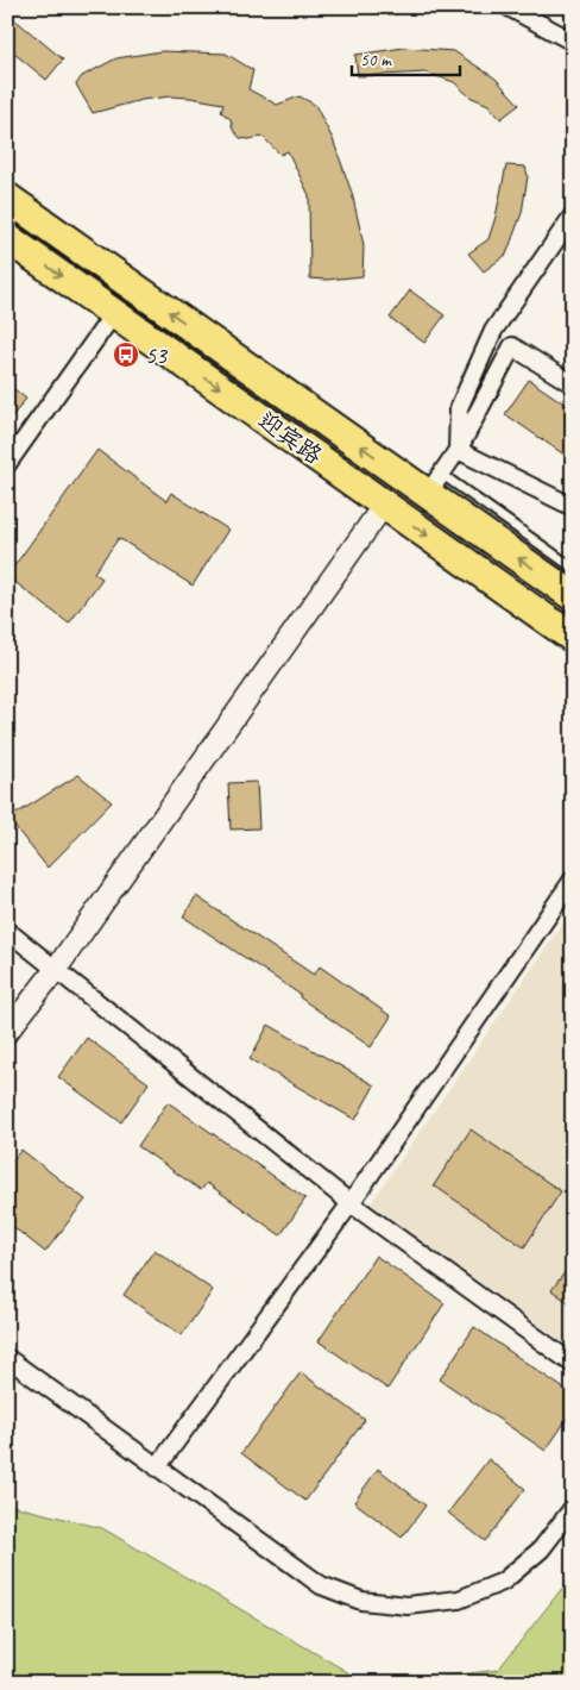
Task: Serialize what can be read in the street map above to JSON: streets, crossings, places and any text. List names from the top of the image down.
{
  "streets": {
    "highway": ["迎宾路"]
  },
  "places": {
    "bus stop": ["53"]
  },
  "scale_bar": "50 m"
}
